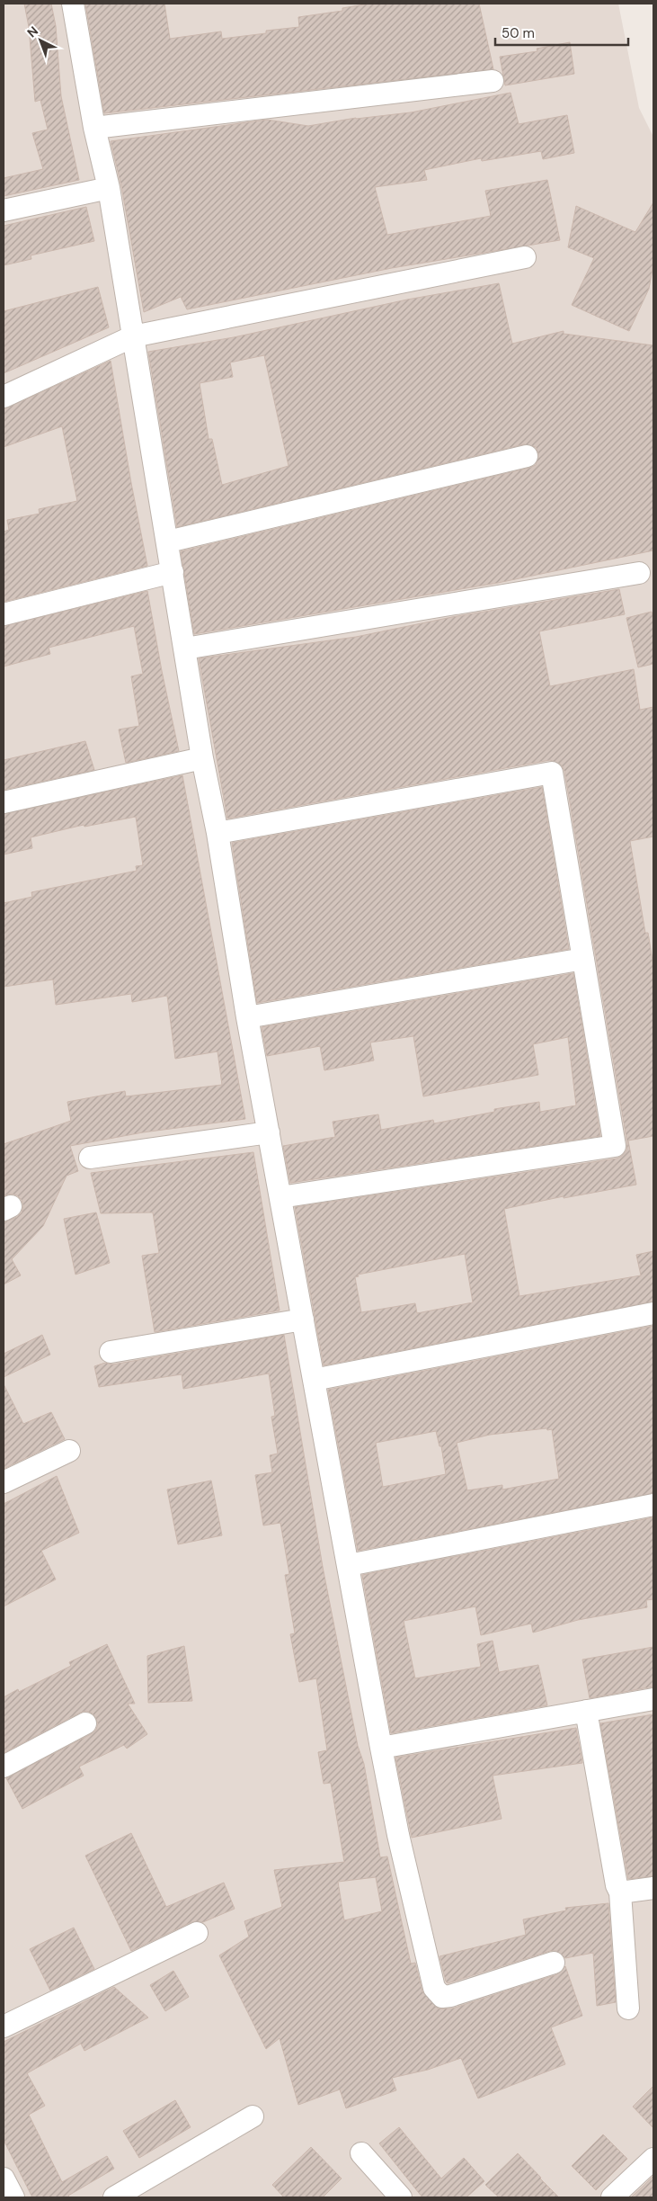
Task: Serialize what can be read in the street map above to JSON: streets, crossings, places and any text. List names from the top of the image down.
{
  "scale_bar": "50 m",
  "north": "top left"
}
